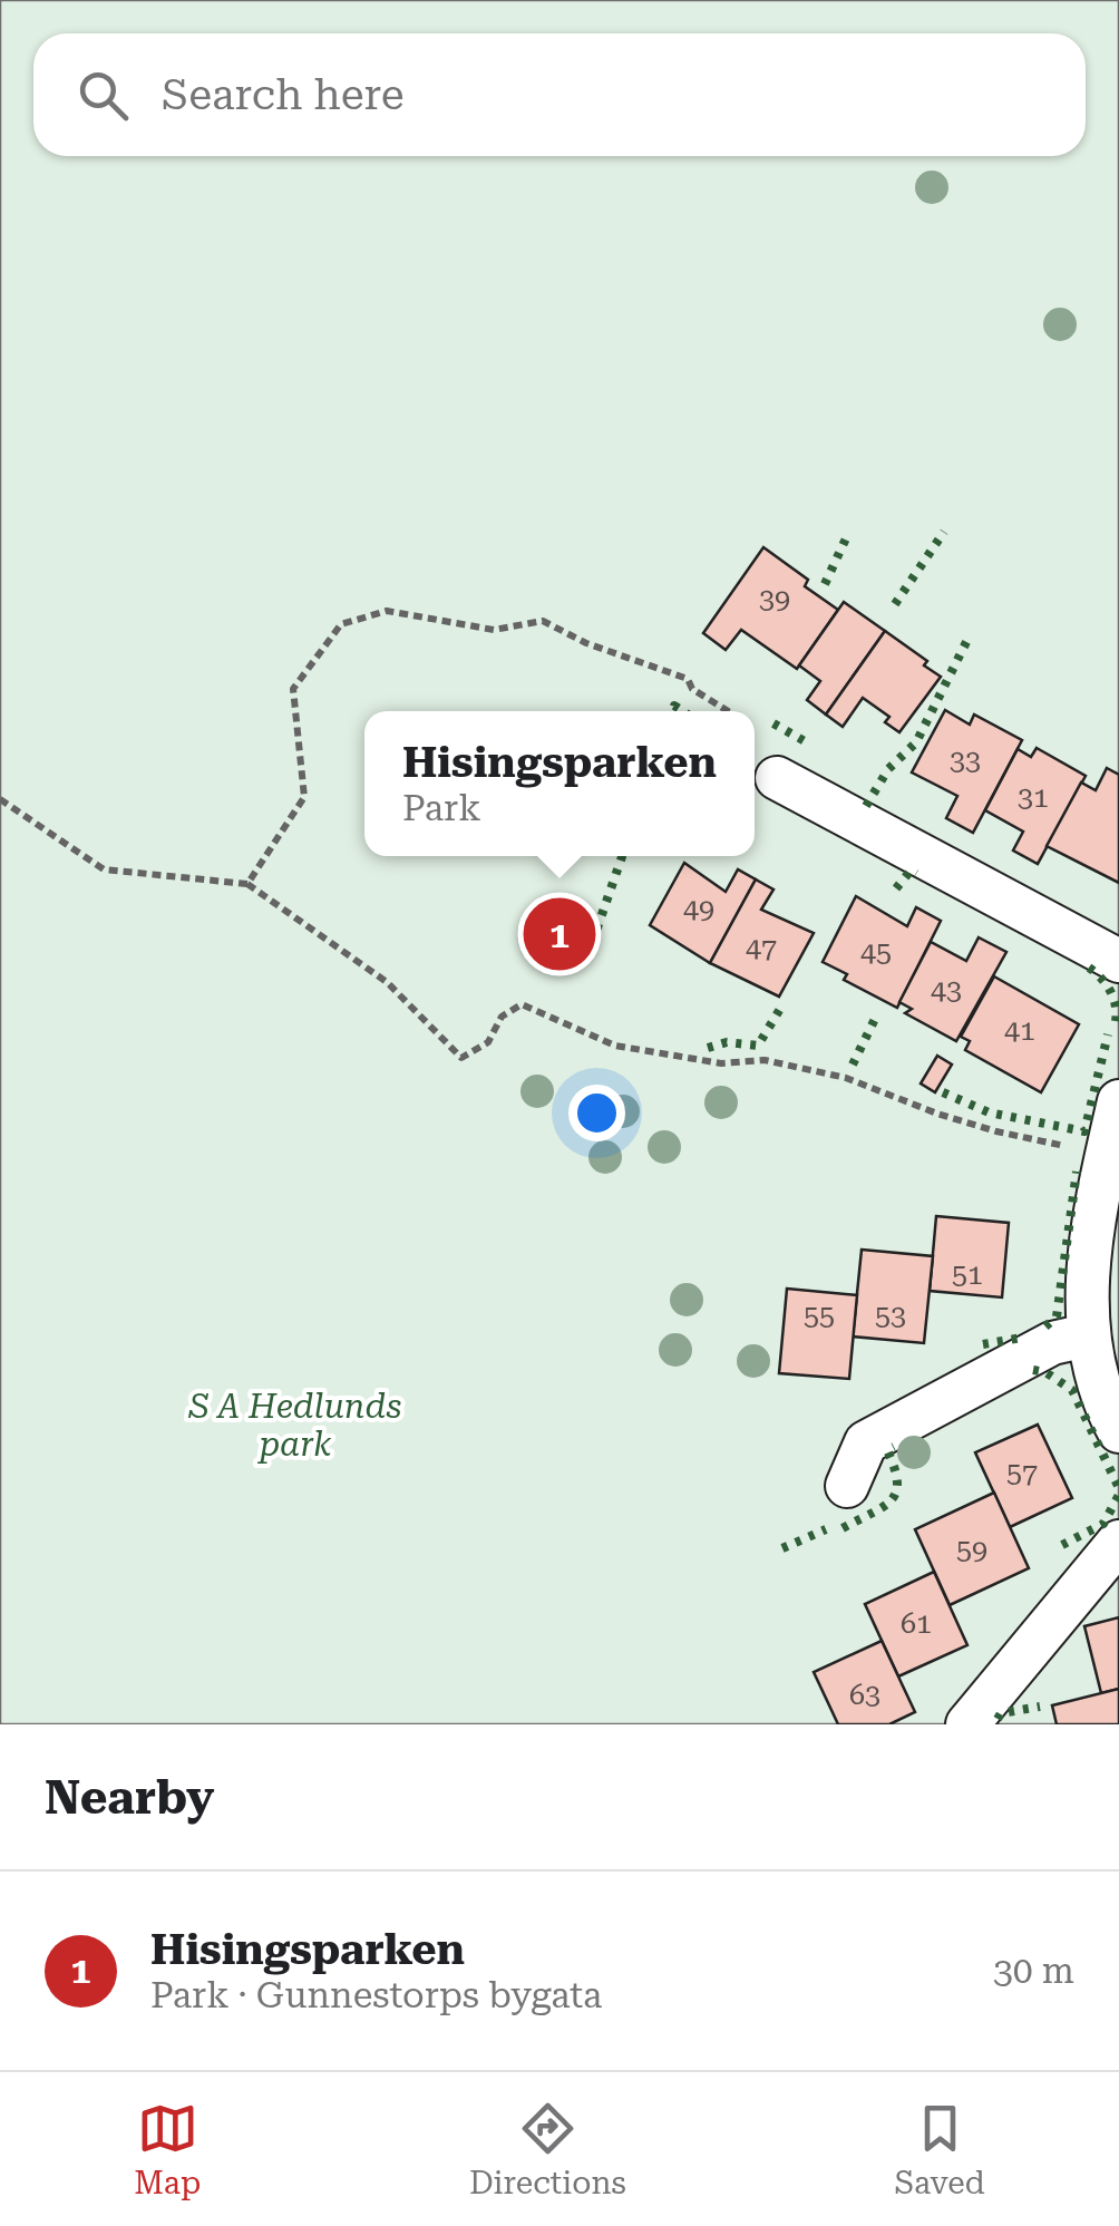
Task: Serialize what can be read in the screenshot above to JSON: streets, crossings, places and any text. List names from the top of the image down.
{
  "parks": ["S A Hedlunds park"],
  "house_numbers": [
    "39",
    "33",
    "31",
    "49",
    "47",
    "45",
    "43",
    "41",
    "51",
    "55",
    "53",
    "57",
    "59",
    "61",
    "63"
  ],
  "page": {
    "search": "Search here",
    "popup": ["Hisingsparken", "Park"],
    "pins": "1",
    "heading": "Nearby",
    "list": [
      {
        "mark": "1",
        "name": "Hisingsparken",
        "note": "Park · Gunnestorps bygata",
        "value": "30 m"
      }
    ],
    "nav": ["Map", "Directions", "Saved"]
  }
}
